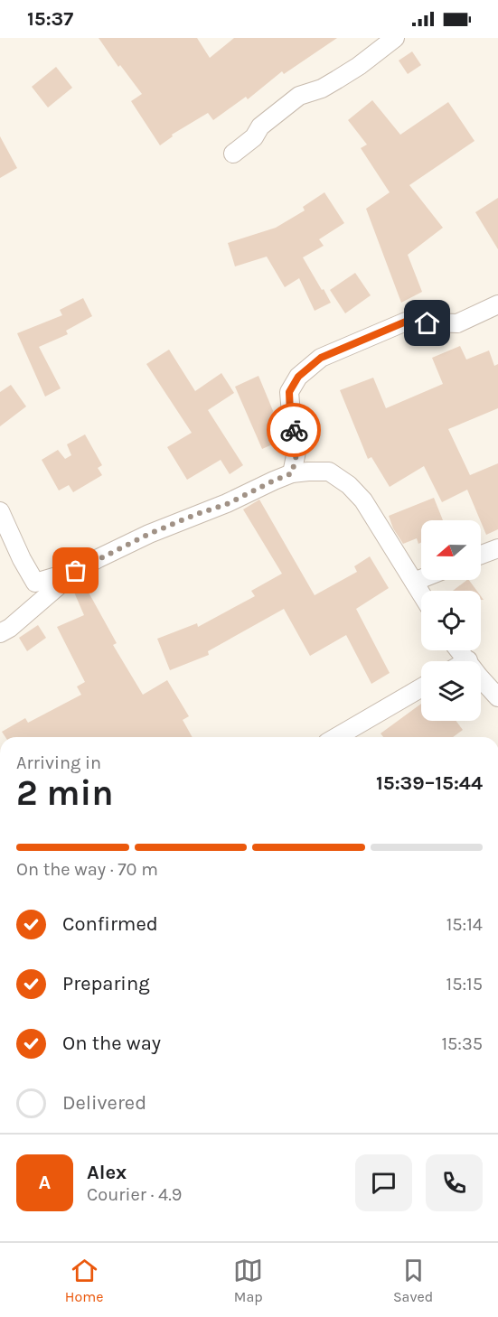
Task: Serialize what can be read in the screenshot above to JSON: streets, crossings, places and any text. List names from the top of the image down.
{
  "north": "left",
  "page": {
    "status": "15:37",
    "heading": ["2 min", "Arriving in", "15:39–15:44"],
    "panel": ["Alex", "Courier · 4.9"],
    "bar": "On the way · 70 m",
    "list": [
      ["Confirmed", "15:14"],
      ["Preparing", "15:15"],
      ["On the way", "15:35"],
      "Delivered"
    ],
    "round": "A",
    "tabs": ["Home", "Map", "Saved"]
  }
}
